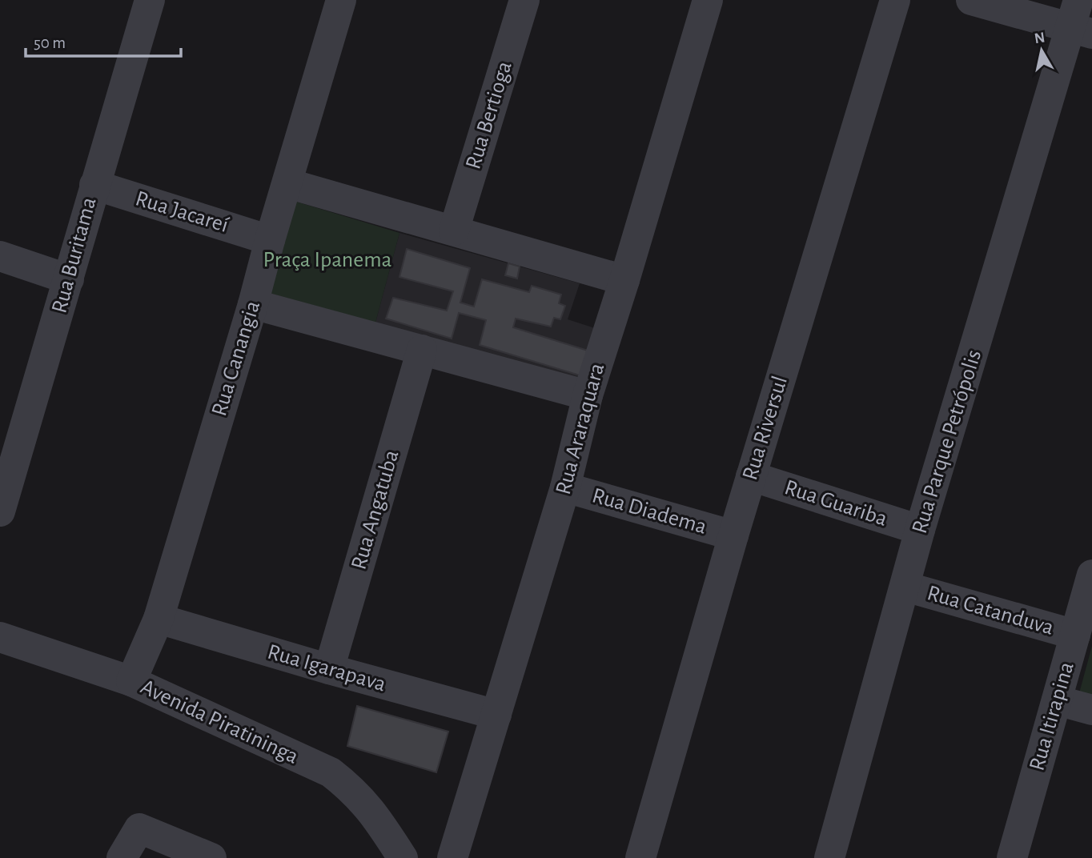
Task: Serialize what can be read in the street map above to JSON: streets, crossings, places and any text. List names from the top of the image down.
{
  "streets": {
    "street": [
      "Rua Bertioga",
      "Rua Jacareí",
      "Rua Buritama",
      "Rua Canangia",
      "Rua Riversul",
      "Rua Araraquara",
      "Rua Parque Petrópolis",
      "Rua Guariba",
      "Rua Angatuba",
      "Rua Diadema",
      "Rua Catanduva",
      "Rua Igarapava",
      "Rua Itirapina",
      "Avenida Piratininga"
    ]
  },
  "crossings": [
    ["Rua Jacareí", "Rua Buritama"],
    ["Rua Jacareí", "Rua Canangia"],
    ["Rua Canangia", "Rua Igarapava"],
    ["Rua Canangia", "Avenida Piratininga"],
    ["Rua Riversul", "Rua Guariba"],
    ["Rua Riversul", "Rua Diadema"],
    ["Rua Araraquara", "Rua Diadema"],
    ["Rua Araraquara", "Rua Igarapava"],
    ["Rua Parque Petrópolis", "Rua Guariba"],
    ["Rua Parque Petrópolis", "Rua Catanduva"],
    ["Rua Angatuba", "Rua Igarapava"],
    ["Rua Catanduva", "Rua Itirapina"]
  ],
  "parks": ["Praça Ipanema"],
  "scale_bar": "50 m",
  "north": "top"
}
